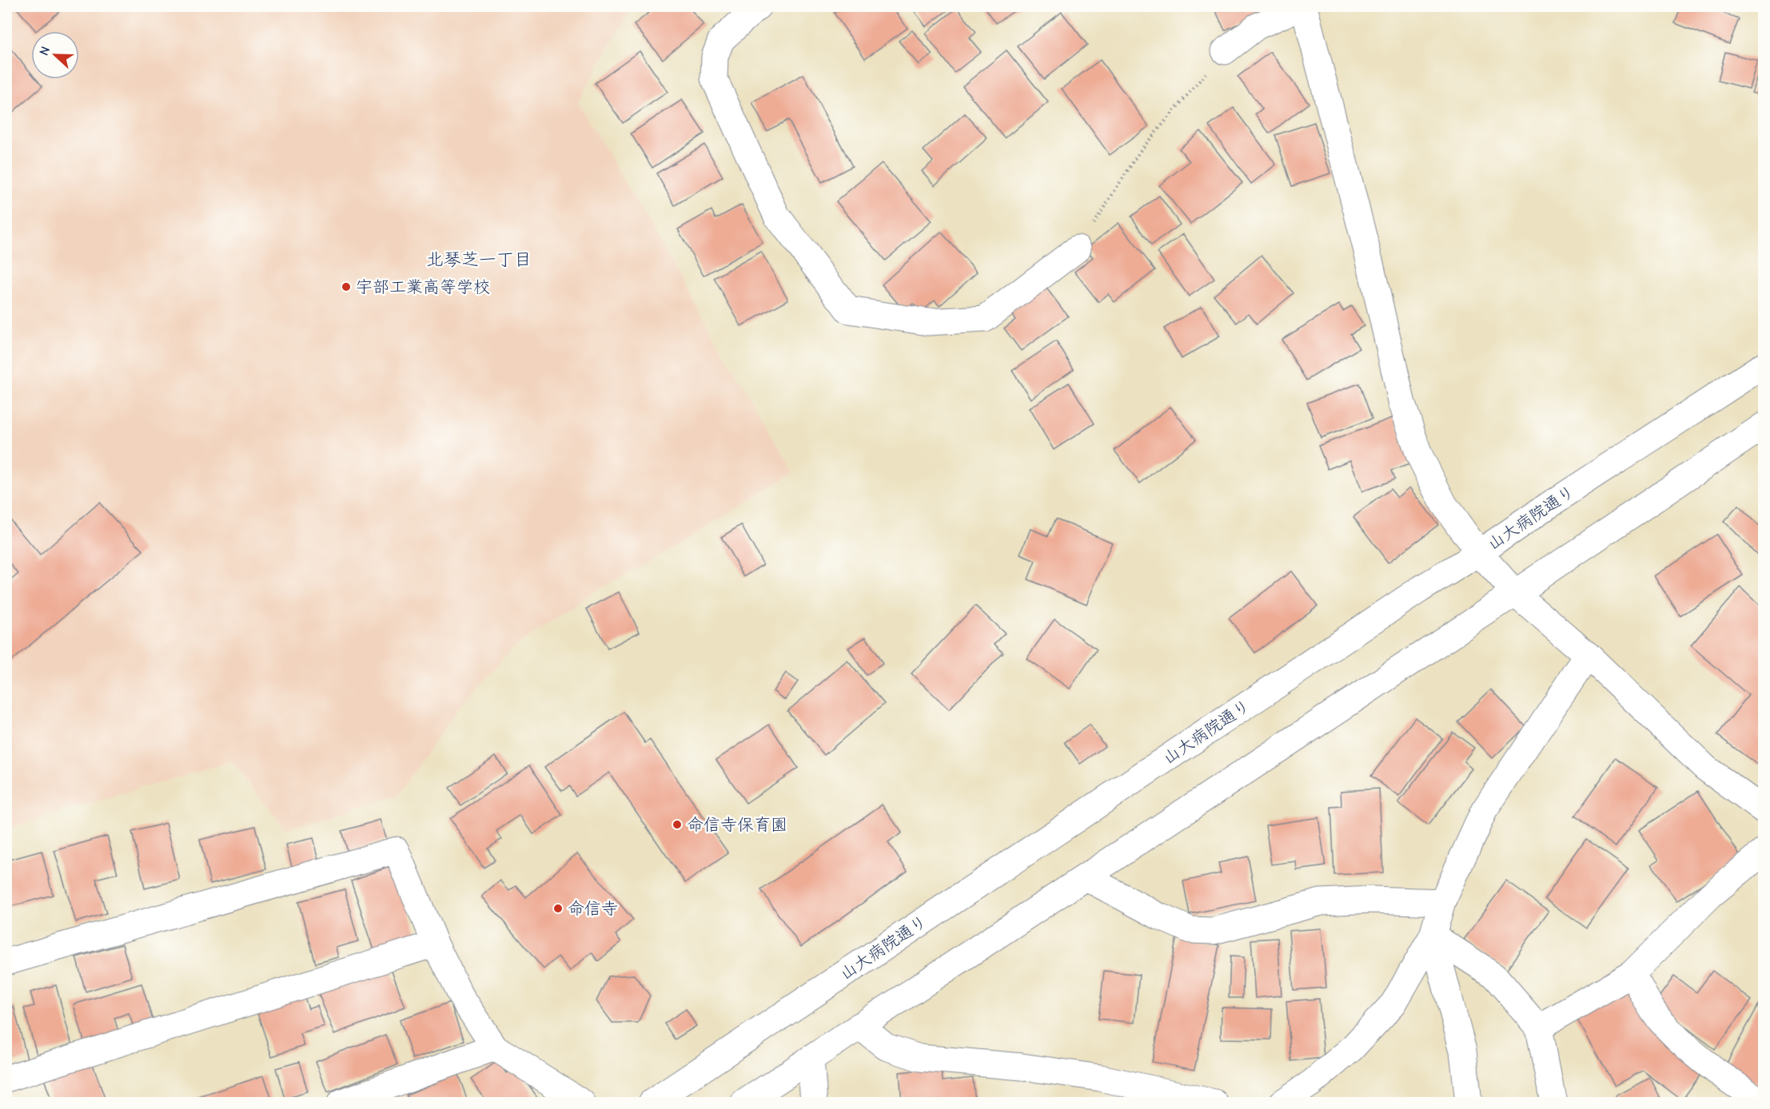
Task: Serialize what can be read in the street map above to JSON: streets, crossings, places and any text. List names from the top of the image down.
{
  "streets": {
    "street": ["山大病院通り"]
  },
  "districts": ["北琴芝一丁目"],
  "places": ["宇部工業高等学校", "命信寺保育園", "命信寺"],
  "north": "left"
}
